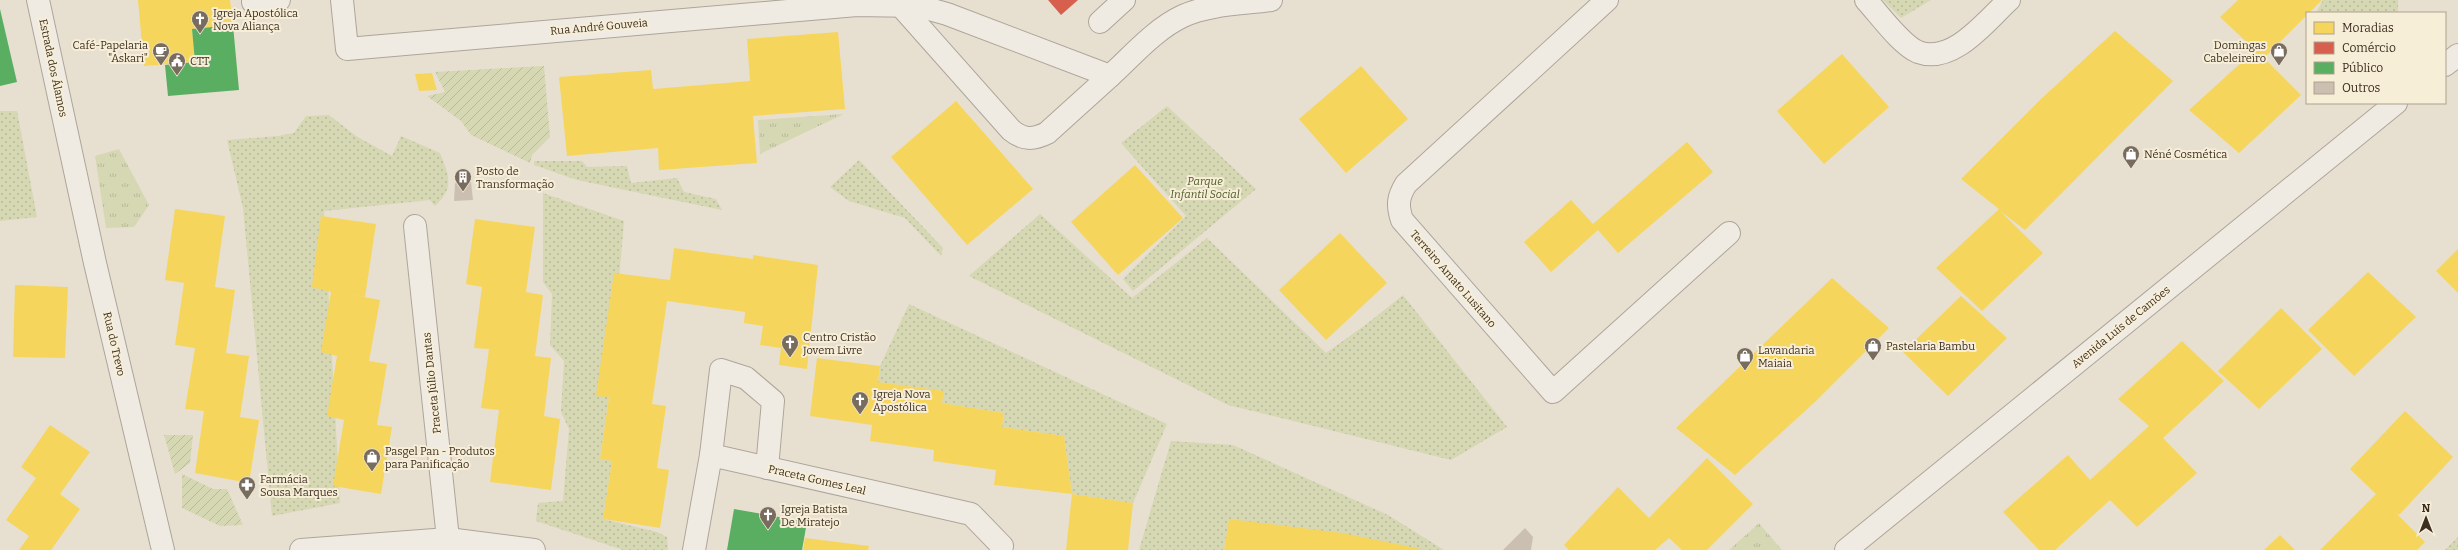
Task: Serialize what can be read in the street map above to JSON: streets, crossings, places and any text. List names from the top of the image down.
{
  "streets": {
    "street": [
      "Rua André Gouveia",
      "Estrada dos Álamos",
      "Terreiro Amato Lusitano",
      "Avenida Luís de Camões",
      "Rua do Trevo",
      "Praceta Júlio Dantas",
      "Praceta Gomes Leal"
    ]
  },
  "crossings": [
    ["Estrada dos Álamos", "Rua do Trevo"]
  ],
  "parks": ["Parque Infantil Social"],
  "places": {
    "church": [
      "Igreja Apostólica Nova Aliança",
      "Centro Cristão Jovem Livre",
      "Igreja Nova Apostólica",
      "Igreja Batista De Miratejo"
    ],
    "cafe": ["Café-Papelaria \"Askari\""],
    "shop": [
      "Domingas Cabeleireiro",
      "Néné Cosmética",
      "Pastelaria Bambu",
      "Lavandaria Maiaia",
      "Pasgel Pan - Produtos para Panificação"
    ],
    "public building": ["CTT"],
    "building": ["Posto de Transformação"],
    "pharmacy": ["Farmácia Sousa Marques"]
  },
  "legend": [
    "Moradias",
    "Comércio",
    "Público",
    "Outros"
  ],
  "north": "top"
}
